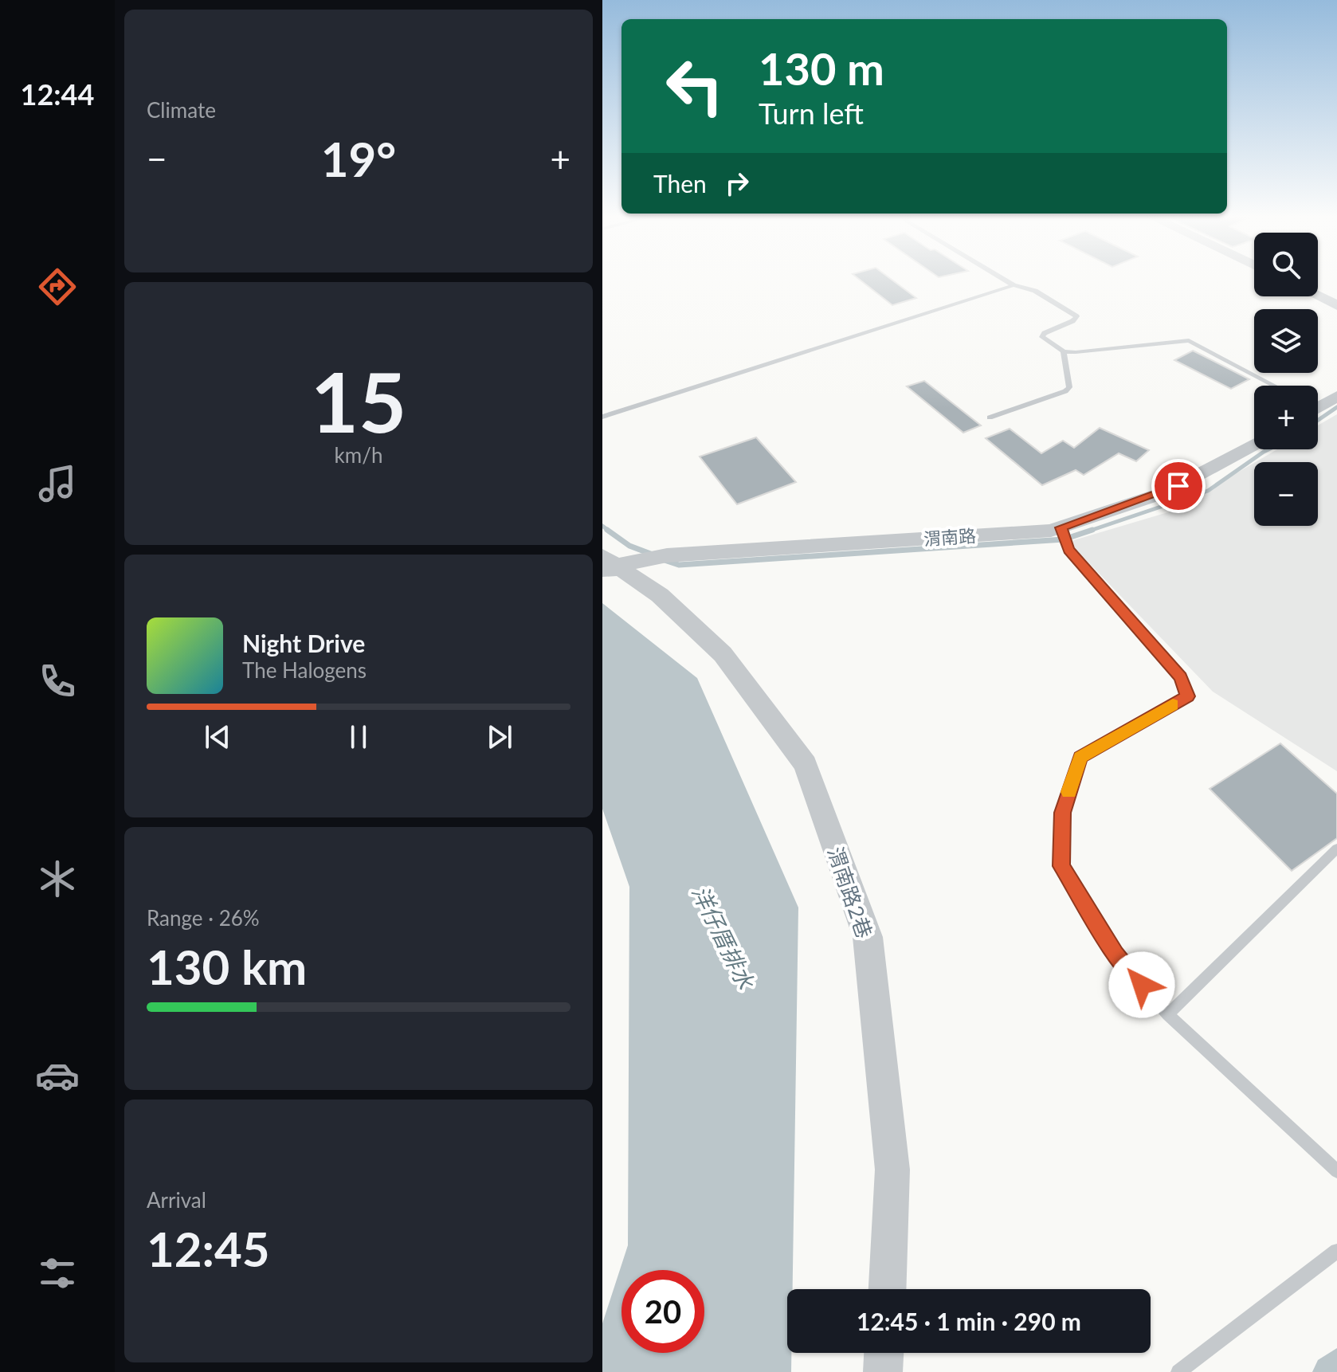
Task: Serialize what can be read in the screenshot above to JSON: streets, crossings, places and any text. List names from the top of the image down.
{
  "streets": {
    "street": ["渭南路", "渭南路2巷"]
  },
  "crossings": [
    ["渭南路", "渭南路2巷"]
  ],
  "water": ["洋仔厝排水"],
  "page": {
    "tabs": "12:44",
    "tile": [
      "Climate",
      ["15", "km/h"],
      ["Range · 26%", "130 km"],
      ["Arrival", "12:45"]
    ],
    "turn": ["130 m", "Turn left"],
    "heat": ["−", "19°", "+"],
    "then": "Then",
    "map_buttons": ["+", "−"],
    "song": ["Night Drive", "The Halogens"],
    "limit": "20",
    "trip": "12:45 · 1 min · 290 m"
  }
}
